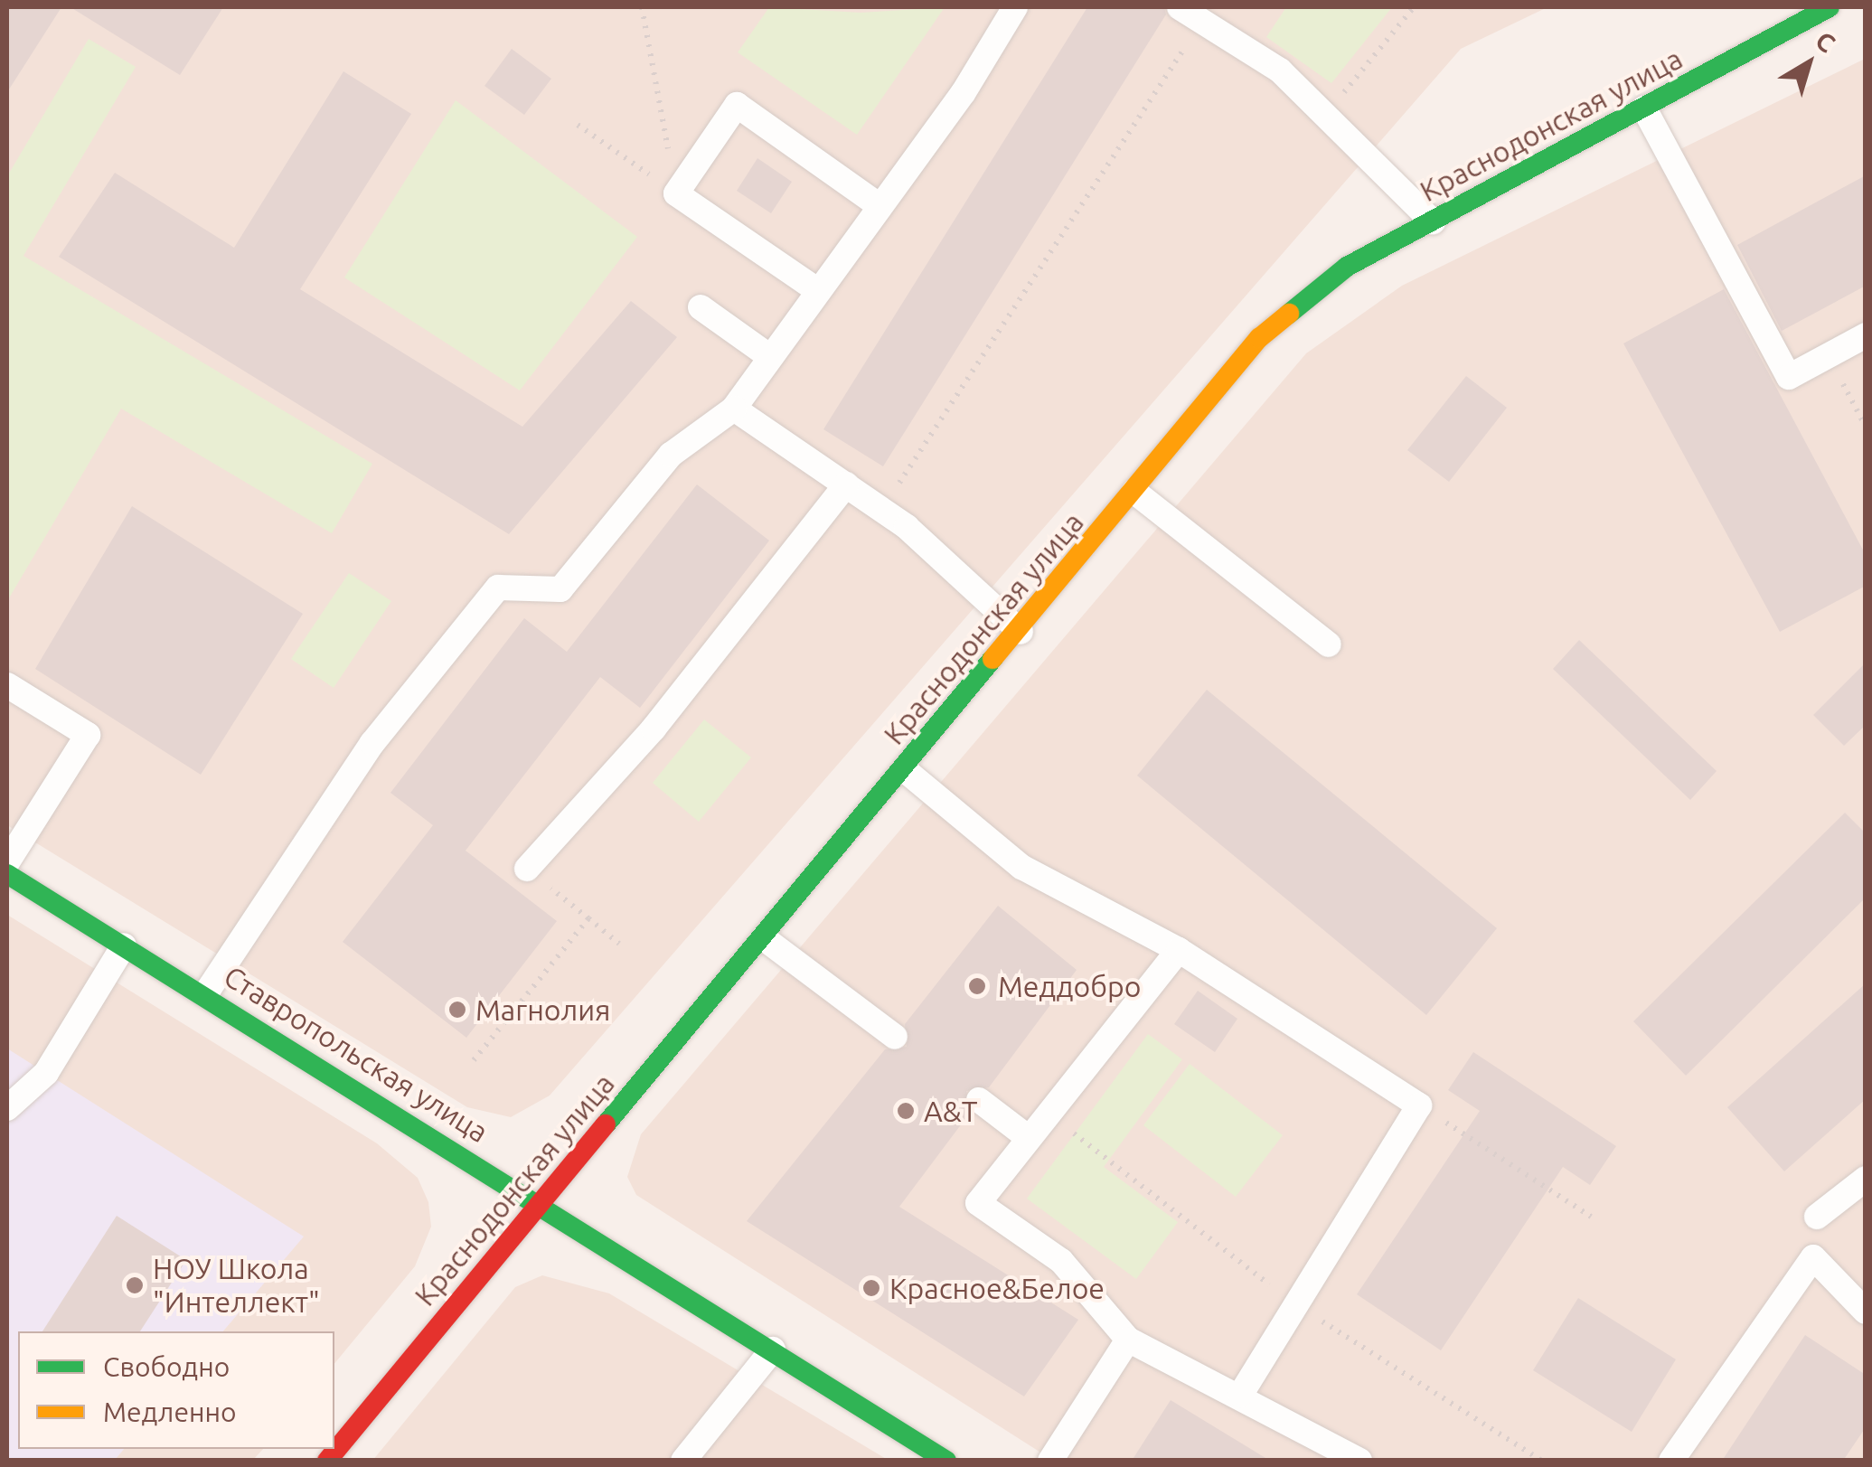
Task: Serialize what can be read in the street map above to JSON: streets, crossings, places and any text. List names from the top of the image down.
{
  "streets": {
    "main road": ["Краснодонская улица", "Ставропольская улица"]
  },
  "crossings": [
    ["Краснодонская улица", "Ставропольская улица"]
  ],
  "places": [
    "Меддобро",
    "Магнолия",
    "A&T",
    "НОУ Школа \"Интеллект\"",
    "Красное&Белое"
  ],
  "legend": ["Свободно", "Медленно"],
  "north": "top right"
}
